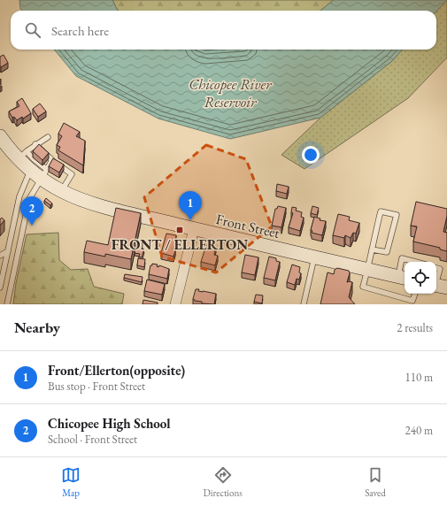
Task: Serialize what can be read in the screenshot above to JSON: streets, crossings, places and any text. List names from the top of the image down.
{
  "streets": {
    "main road": ["Front Street"]
  },
  "water": ["Chicopee River Reservoir"],
  "places": {
    "transit": ["FRONT / ELLERTON"]
  },
  "page": {
    "search": "Search here",
    "pins": ["1", "2"],
    "heading": ["Nearby", "2 results"],
    "list": [
      {
        "mark": "1",
        "name": "Front/Ellerton(opposite)",
        "note": "Bus stop · Front Street",
        "value": "110 m"
      },
      {
        "mark": "2",
        "name": "Chicopee High School",
        "note": "School · Front Street",
        "value": "240 m"
      }
    ],
    "nav": ["Map", "Directions", "Saved"]
  }
}
